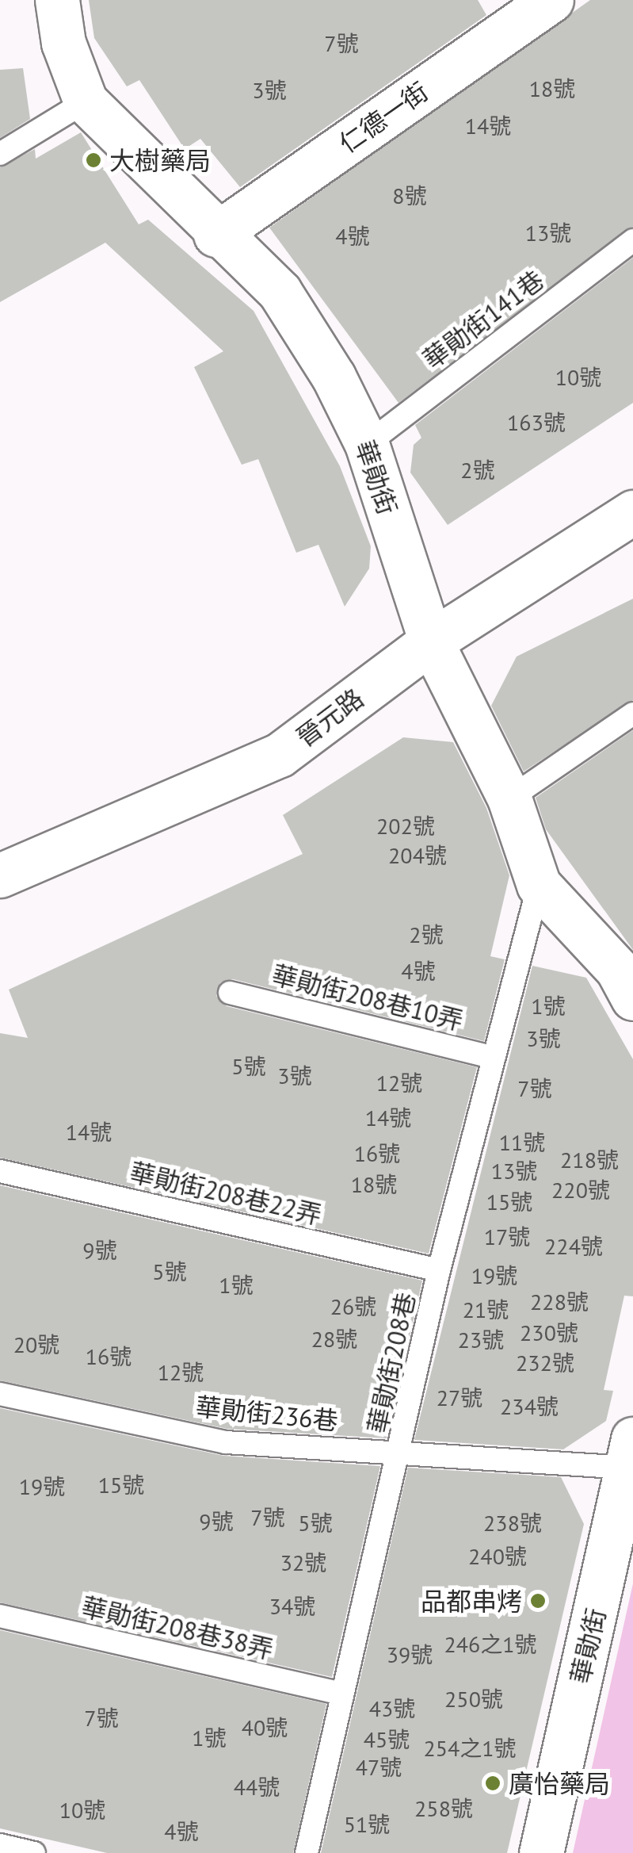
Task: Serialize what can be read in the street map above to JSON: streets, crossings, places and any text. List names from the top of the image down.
{
  "streets": {
    "street": ["仁德一街", "華勛街", "晉元路"],
    "lane": [
      "華勛街141巷",
      "華勛街208巷10弄",
      "華勛街208巷22弄",
      "華勛街208巷",
      "華勛街236巷",
      "華勛街208巷38弄"
    ]
  },
  "crossings": [
    ["仁德一街", "華勛街"],
    ["華勛街141巷", "華勛街"],
    ["華勛街", "晉元路"],
    ["華勛街", "華勛街208巷"],
    ["華勛街", "華勛街236巷"],
    ["華勛街208巷10弄", "華勛街208巷"],
    ["華勛街208巷22弄", "華勛街208巷"],
    ["華勛街208巷", "華勛街236巷"],
    ["華勛街208巷", "華勛街208巷38弄"]
  ],
  "places": ["大樹藥局", "品都串烤", "廣怡藥局"],
  "house_numbers": [
    "7號",
    "18號",
    "3號",
    "14號",
    "8號",
    "13號",
    "4號",
    "10號",
    "163號",
    "2號",
    "202號",
    "204號",
    "2號",
    "4號",
    "1號",
    "3號",
    "5號",
    "3號",
    "12號",
    "7號",
    "14號",
    "14號",
    "11號",
    "16號",
    "218號",
    "13號",
    "18號",
    "220號",
    "15號",
    "17號",
    "224號",
    "9號",
    "5號",
    "19號",
    "1號",
    "228號",
    "26號",
    "21號",
    "230號",
    "28號",
    "23號",
    "20號",
    "16號",
    "232號",
    "12號",
    "27號",
    "234號",
    "15號",
    "19號",
    "7號",
    "9號",
    "5號",
    "238號",
    "240號",
    "32號",
    "34號",
    "246之1號",
    "39號",
    "250號",
    "43號",
    "7號",
    "40號",
    "1號",
    "45號",
    "254之1號",
    "47號",
    "44號",
    "258號",
    "10號",
    "51號",
    "4號"
  ]
}
